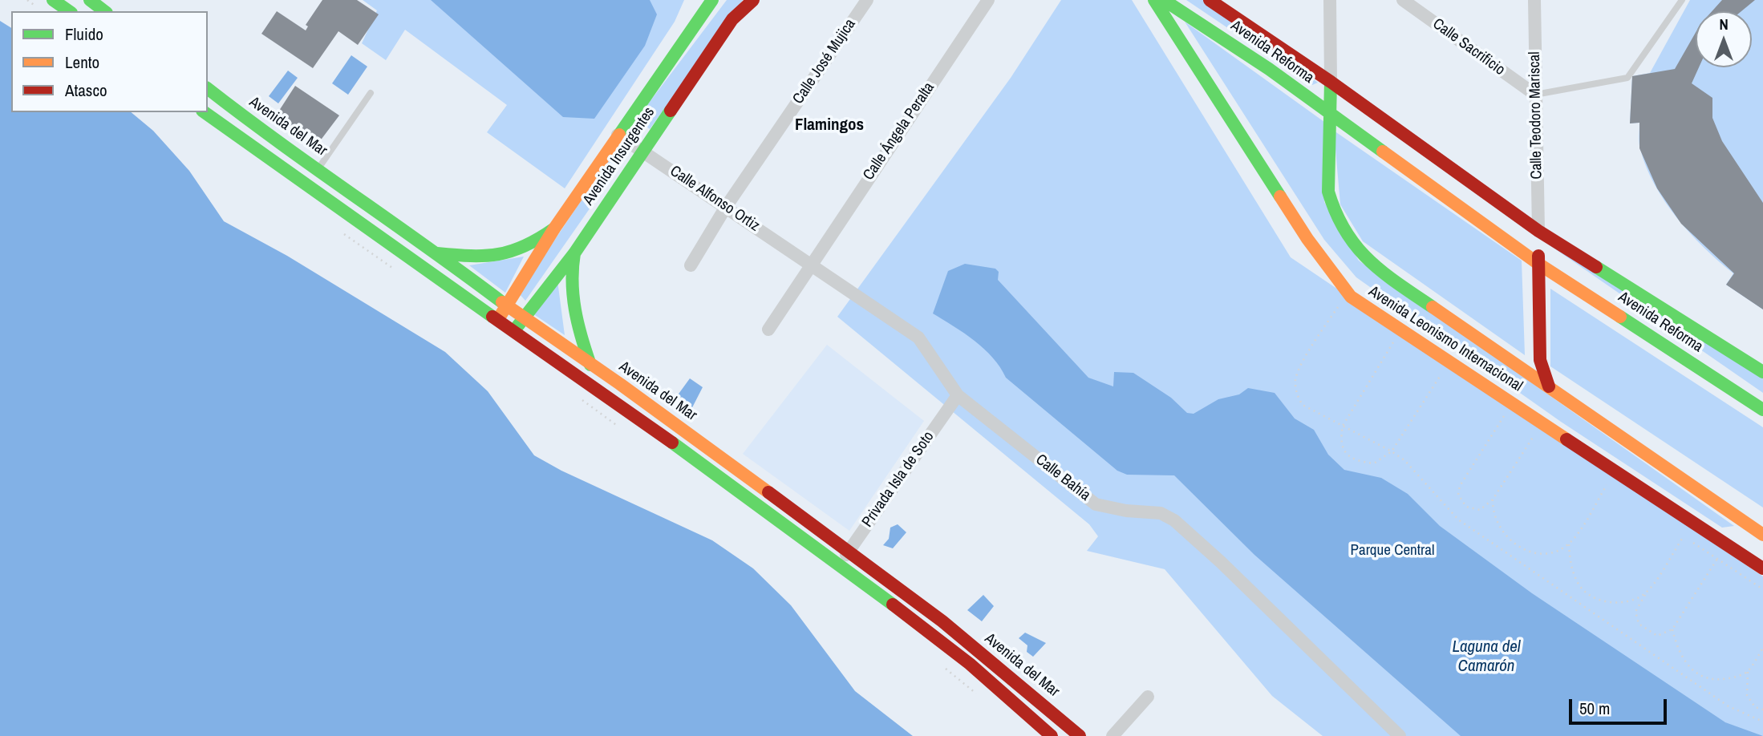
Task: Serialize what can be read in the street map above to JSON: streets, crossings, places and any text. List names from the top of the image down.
{
  "streets": {
    "main road": [
      "Avenida Reforma",
      "Avenida del Mar",
      "Avenida Insurgentes",
      "Avenida Leonismo Internacional"
    ],
    "street": [
      "Calle Sacrificio",
      "Calle José Mujica",
      "Calle Teodoro Mariscal",
      "Calle Ángela Peralta",
      "Calle Alfonso Ortiz",
      "Calle Bahía",
      "Privada Isla de Soto"
    ]
  },
  "crossings": [
    ["Calle Sacrificio", "Calle Teodoro Mariscal"],
    ["Avenida Reforma", "Calle Teodoro Mariscal"],
    ["Avenida Reforma", "Avenida Leonismo Internacional"],
    ["Calle José Mujica", "Calle Alfonso Ortiz"],
    ["Avenida del Mar", "Avenida Insurgentes"],
    ["Avenida del Mar", "Privada Isla de Soto"],
    ["Calle Ángela Peralta", "Calle Alfonso Ortiz"],
    ["Calle Ángela Peralta", "Calle Bahía"],
    ["Avenida Insurgentes", "Calle Alfonso Ortiz"],
    ["Calle Alfonso Ortiz", "Calle Bahía"],
    ["Calle Bahía", "Privada Isla de Soto"]
  ],
  "districts": ["Flamingos"],
  "water": ["Laguna del Camarón"],
  "parks": ["Parque Central"],
  "legend": ["Fluido", "Lento", "Atasco"],
  "scale_bar": "50 m",
  "north": "top"
}
